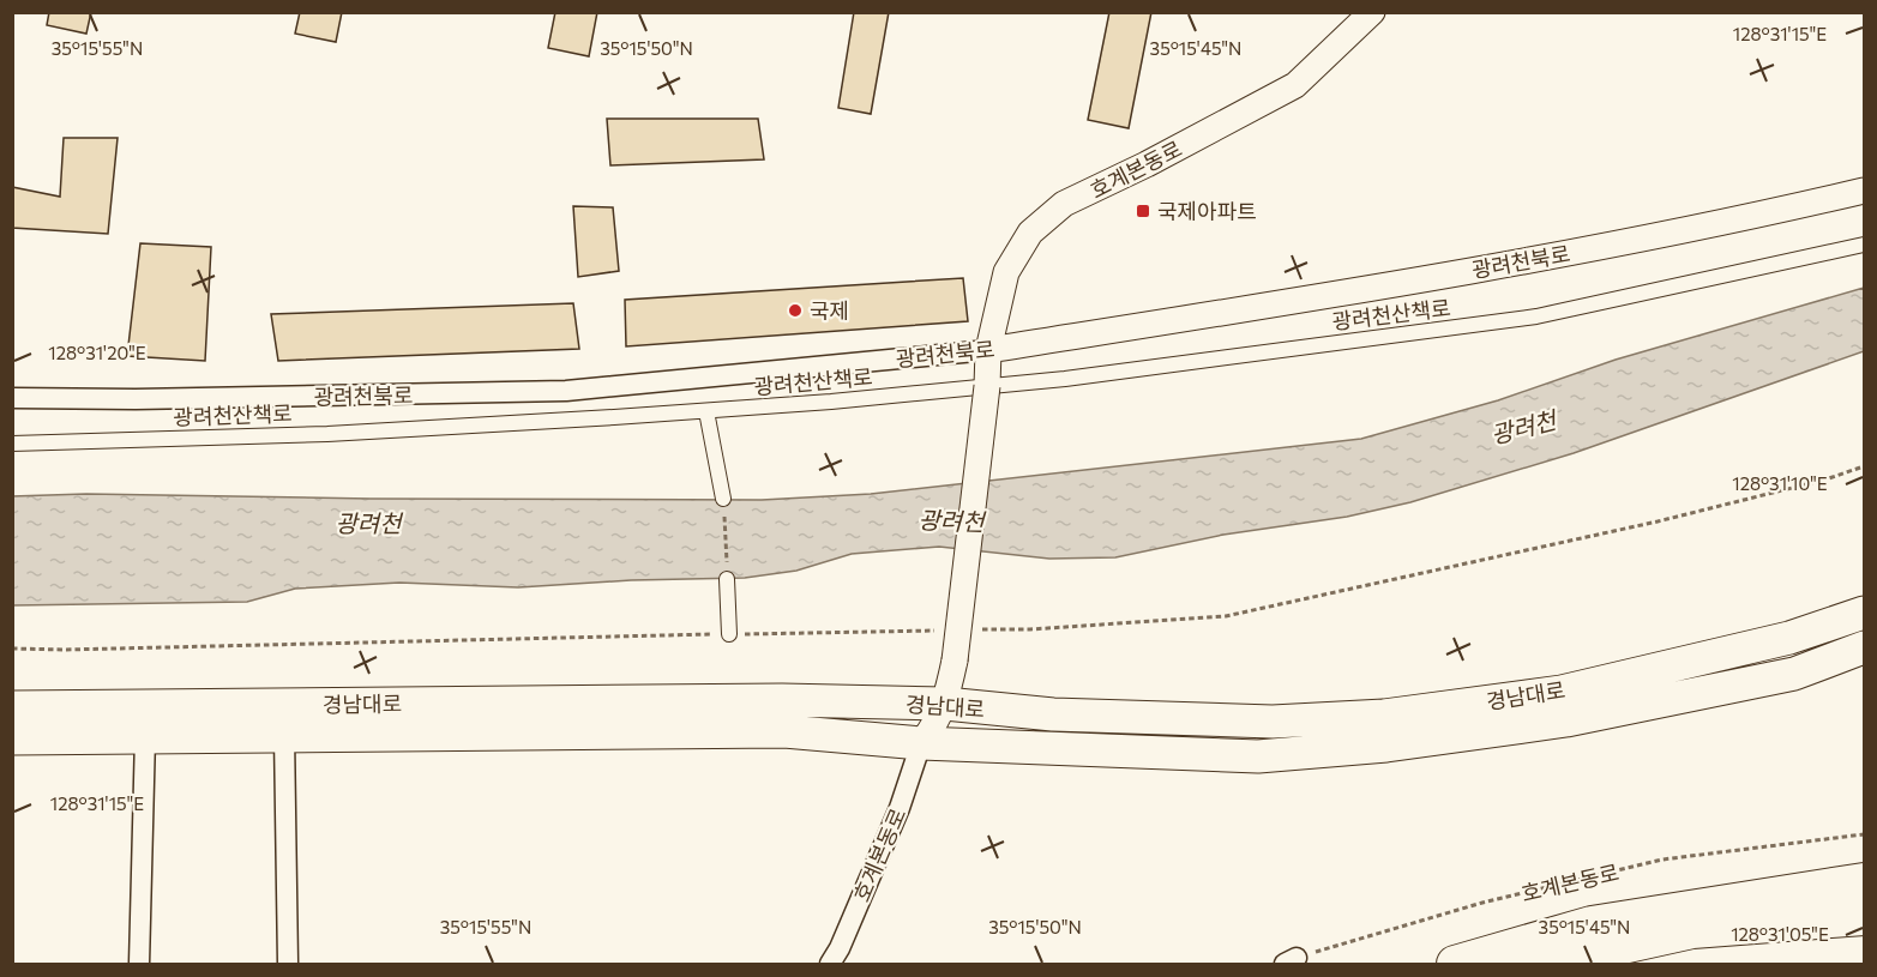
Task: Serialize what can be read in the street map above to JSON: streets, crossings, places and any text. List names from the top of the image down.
{
  "streets": {
    "highway": ["경남대로"],
    "street": ["호계본동로", "광려천북로", "광려천산책로"]
  },
  "crossings": [
    ["호계본동로", "광려천북로"],
    ["호계본동로", "광려천산책로"],
    ["호계본동로", "경남대로"]
  ],
  "water": ["광려천"],
  "places": {
    "transit": ["국제아파트"],
    "other": ["국제"]
  },
  "coordinates": [
    "128°31'15\"E",
    "35°15'55\"N",
    "35°15'50\"N",
    "35°15'45\"N",
    "128°31'20\"E",
    "128°31'10\"E",
    "128°31'05\"E"
  ]
}
